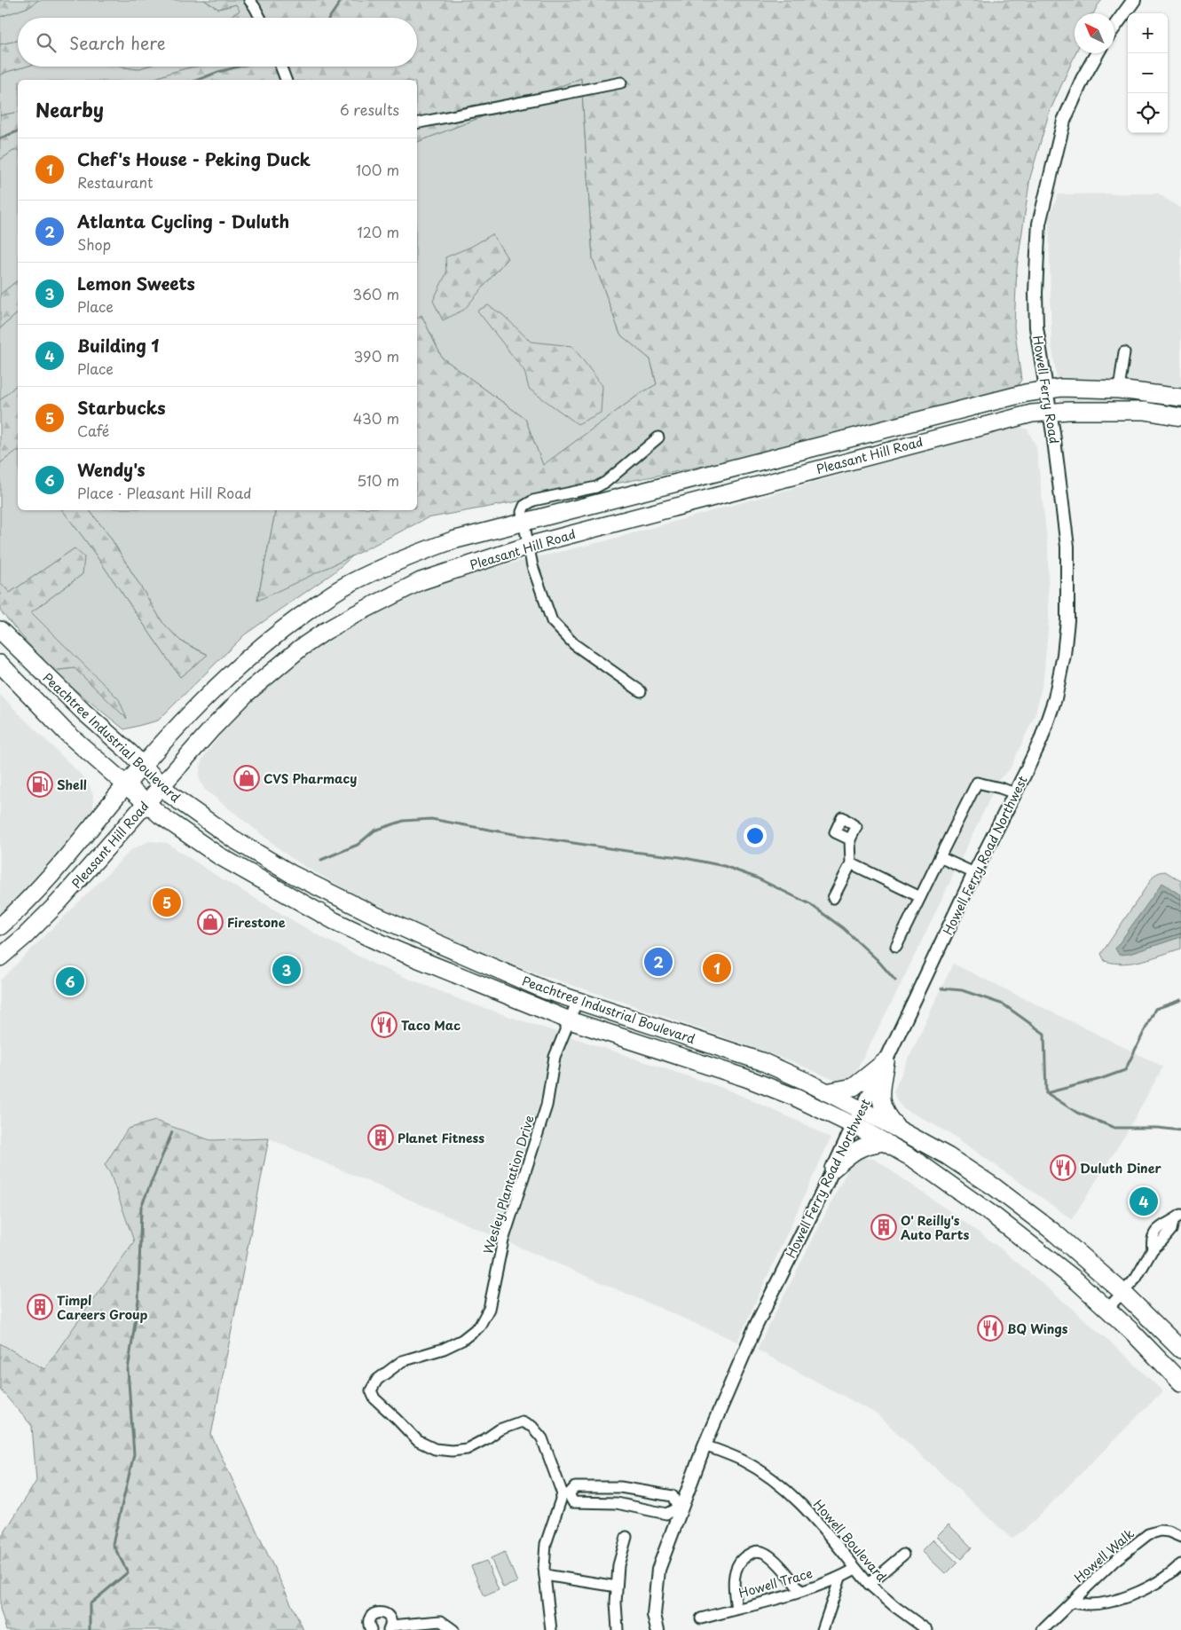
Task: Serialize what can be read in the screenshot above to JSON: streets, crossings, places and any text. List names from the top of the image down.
{
  "streets": {
    "highway": ["Pleasant Hill Road", "Peachtree Industrial Boulevard"],
    "street": [
      "Howell Ferry Road",
      "Howell Ferry Road Northwest",
      "Wesley Plantation Drive",
      "Howell Boulevard",
      "Howell Walk",
      "Howell Trace"
    ]
  },
  "crossings": [
    ["Howell Ferry Road", "Pleasant Hill Road"],
    ["Howell Ferry Road", "Howell Ferry Road Northwest"],
    ["Pleasant Hill Road", "Peachtree Industrial Boulevard"],
    ["Peachtree Industrial Boulevard", "Howell Ferry Road Northwest"],
    ["Peachtree Industrial Boulevard", "Wesley Plantation Drive"],
    ["Howell Ferry Road Northwest", "Howell Boulevard"],
    ["Howell Boulevard", "Howell Trace"]
  ],
  "places": {
    "shop": ["CVS Pharmacy", "Firestone"],
    "fuel station": ["Shell"],
    "restaurant": ["Taco Mac", "Duluth Diner", "BQ Wings"],
    "building": ["Planet Fitness", "O' Reilly's Auto Parts", "Timpl Careers Group"]
  },
  "north": "top left",
  "page": {
    "map_buttons": ["+", "−"],
    "search": "Search here",
    "heading": ["Nearby", "6 results"],
    "list": [
      {
        "mark": "1",
        "name": "Chef's House - Peking Duck",
        "note": "Restaurant",
        "value": "100 m"
      },
      {
        "mark": "2",
        "name": "Atlanta Cycling - Duluth",
        "note": "Shop",
        "value": "120 m"
      },
      {
        "mark": "3",
        "name": "Lemon Sweets",
        "note": "Place",
        "value": "360 m"
      },
      {
        "mark": "4",
        "name": "Building 1",
        "note": "Place",
        "value": "390 m"
      },
      {
        "mark": "5",
        "name": "Starbucks",
        "note": "Café",
        "value": "430 m"
      },
      {
        "mark": "6",
        "name": "Wendy's",
        "note": "Place · Pleasant Hill Road",
        "value": "510 m"
      }
    ],
    "pins": [
      "5",
      "2",
      "1",
      "3",
      "6",
      "4"
    ]
  }
}
